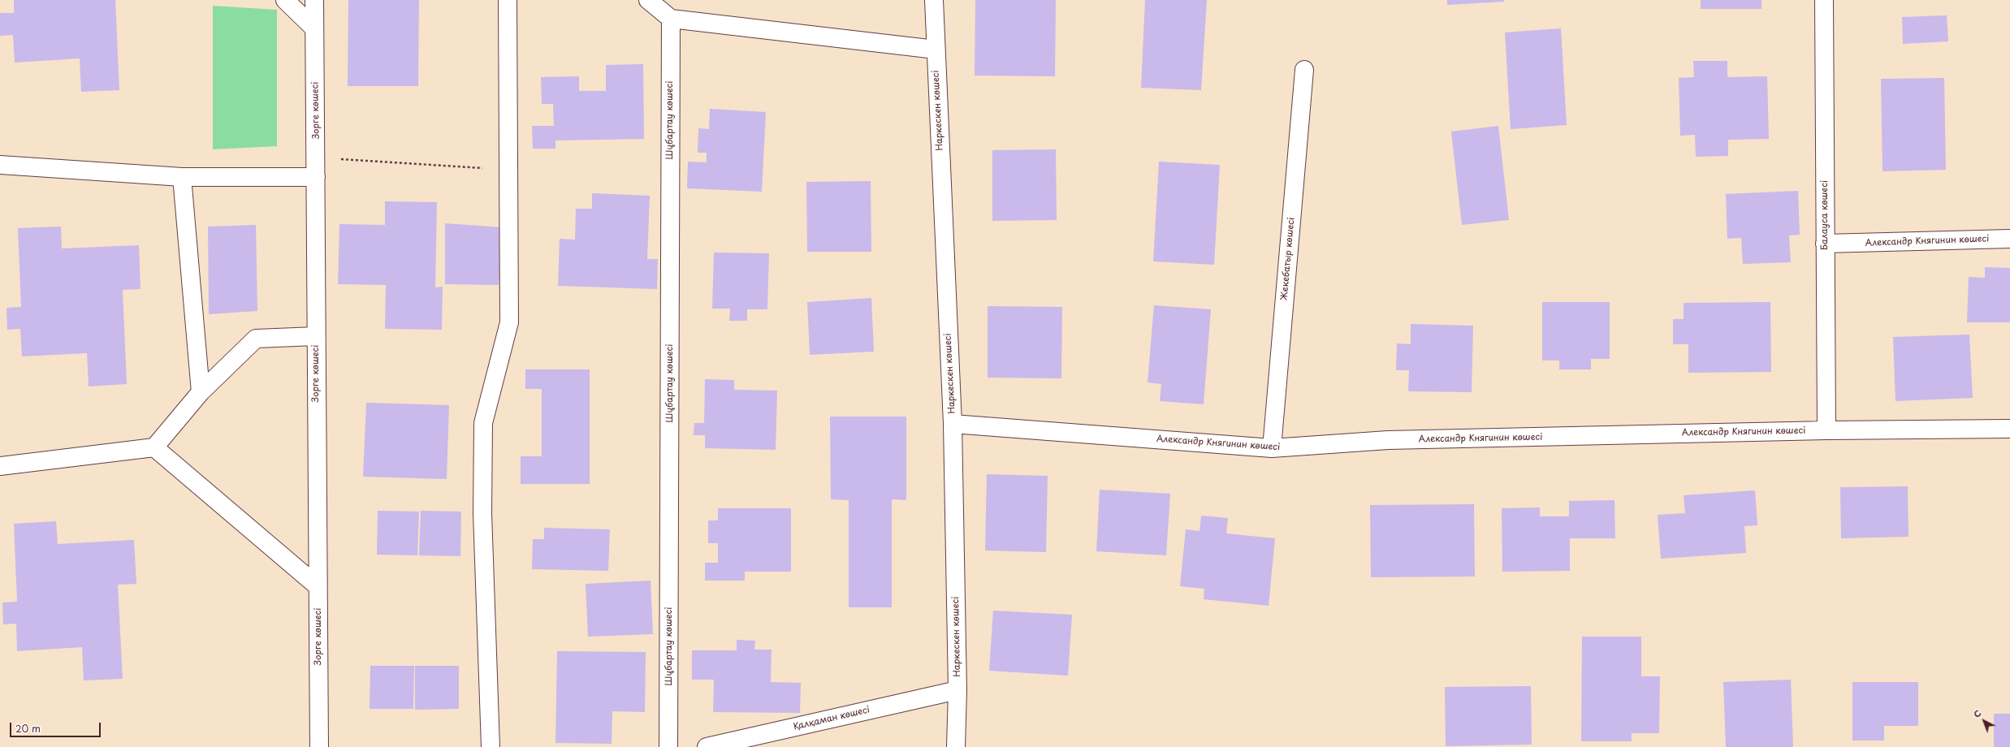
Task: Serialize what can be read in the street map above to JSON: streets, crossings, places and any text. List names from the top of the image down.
{
  "streets": {
    "street": [
      "Зорге көшесі",
      "Наркескен көшесі",
      "Шұбартау көшесі",
      "Балауса көшесі",
      "Александр Княгинин көшесі",
      "Жекебатыр көшесі",
      "Қалқаман көшесі"
    ]
  },
  "crossings": [
    ["Наркескен көшесі", "Александр Княгинин көшесі"],
    ["Наркескен көшесі", "Қалқаман көшесі"],
    ["Балауса көшесі", "Александр Княгинин көшесі"],
    ["Александр Княгинин көшесі", "Жекебатыр көшесі"]
  ],
  "scale_bar": "20 m",
  "north": "top left"
}
